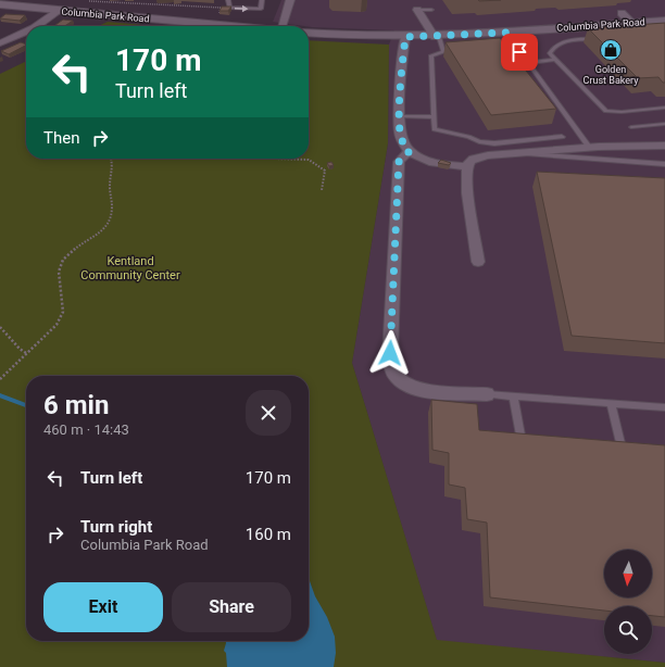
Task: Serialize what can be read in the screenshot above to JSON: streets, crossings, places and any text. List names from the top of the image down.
{
  "streets": {
    "street": ["Columbia Park Road"]
  },
  "parks": ["Kentland Community Center"],
  "places": {
    "shop": ["Golden Crust Bakery"]
  },
  "north": "bottom",
  "page": {
    "turn": ["170 m", "Turn left"],
    "then": "Then",
    "heading": ["6 min", "460 m · 14:43"],
    "list": [
      {
        "name": "Turn left",
        "value": "170 m"
      },
      {
        "name": "Turn right",
        "note": "Columbia Park Road",
        "value": "160 m"
      }
    ],
    "buttons": ["Exit", "Share"]
  }
}
